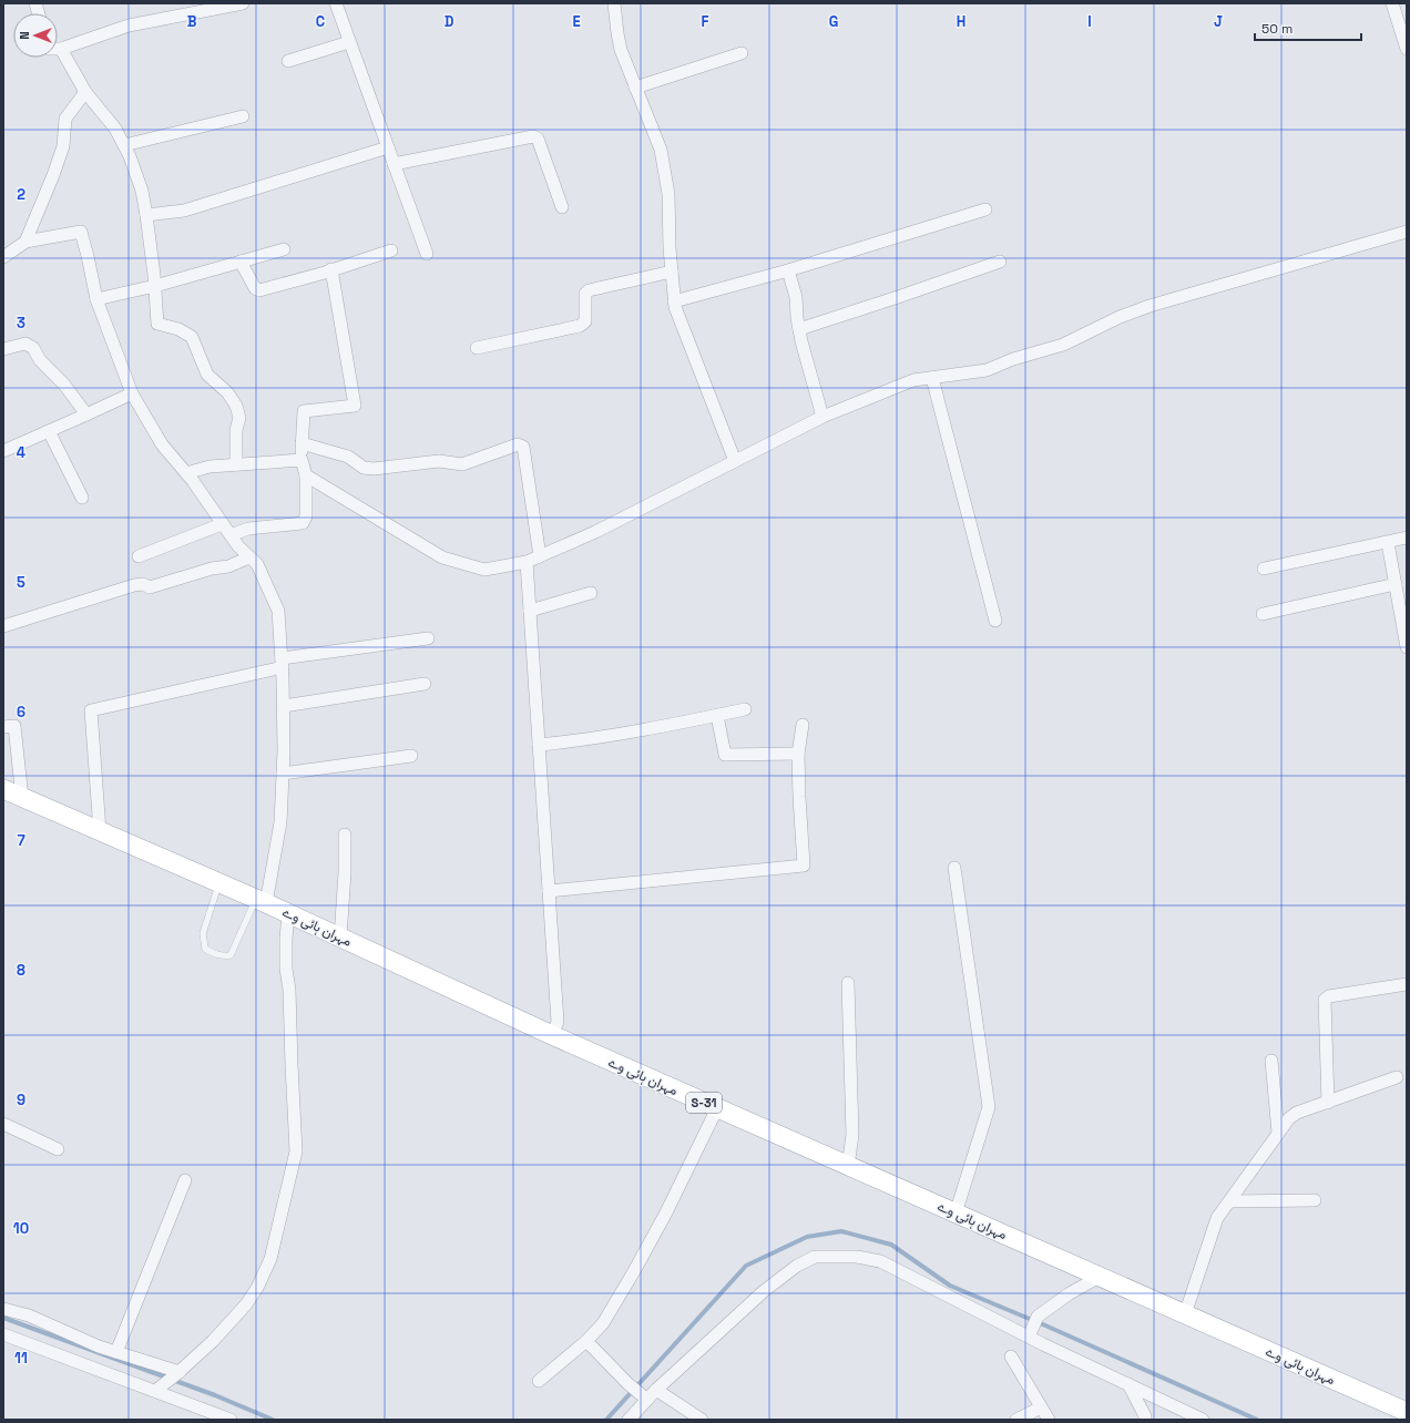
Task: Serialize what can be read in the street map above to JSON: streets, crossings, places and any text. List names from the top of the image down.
{
  "streets": {
    "main road": ["مہران ہائی وے", "S-31"]
  },
  "scale_bar": "50 m",
  "north": "left",
  "grid": {
    "columns": [
      "B",
      "C",
      "D",
      "E",
      "F",
      "G",
      "H",
      "I",
      "J"
    ],
    "rows": [
      "2",
      "3",
      "4",
      "5",
      "6",
      "7",
      "8",
      "9",
      "10",
      "11"
    ]
  }
}
